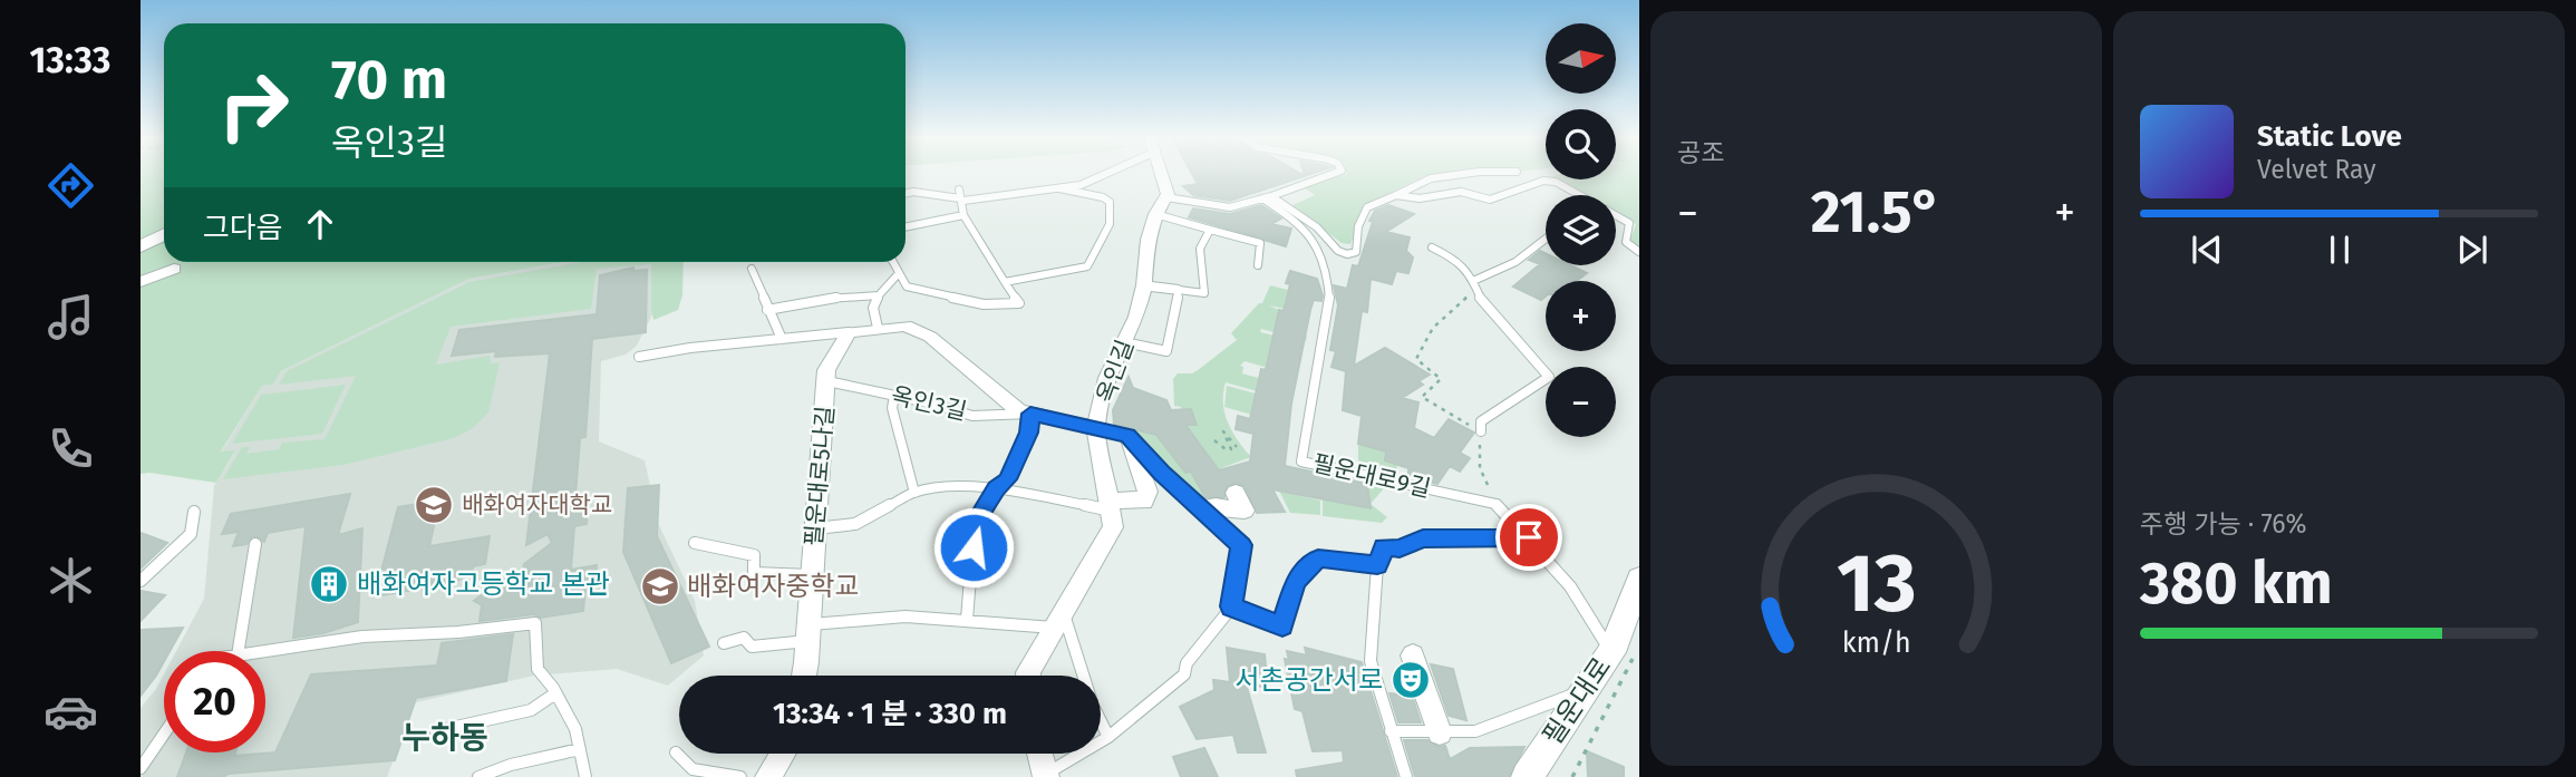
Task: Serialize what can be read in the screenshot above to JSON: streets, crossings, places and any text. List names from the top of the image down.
{
  "streets": {
    "street": [
      "옥인길",
      "옥인3길",
      "필운대로5나길",
      "필운대로"
    ],
    "lane": ["필운대로9길"]
  },
  "crossings": [
    ["옥인길", "옥인3길"],
    ["옥인3길", "필운대로5나길"]
  ],
  "districts": ["누하동"],
  "places": {
    "school or university": ["배화여자대학교", "배화여자중학교"],
    "building": ["배화여자고등학교 본관"],
    "theatre": ["서촌공간서로"]
  },
  "north": "right",
  "page": {
    "tabs": "13:33",
    "tile": [
      "공조",
      ["주행 가능 · 76%", "380 km"]
    ],
    "map_buttons": ["+", "−"],
    "turn": ["70 m", "옥인3길"],
    "song": ["Static Love", "Velvet Ray"],
    "heat": ["−", "21.5°", "+"],
    "then": "그다음",
    "limit": "20",
    "trip": "13:34 · 1 분 · 330 m",
    "gauge": ["13", "km/h"]
  }
}
